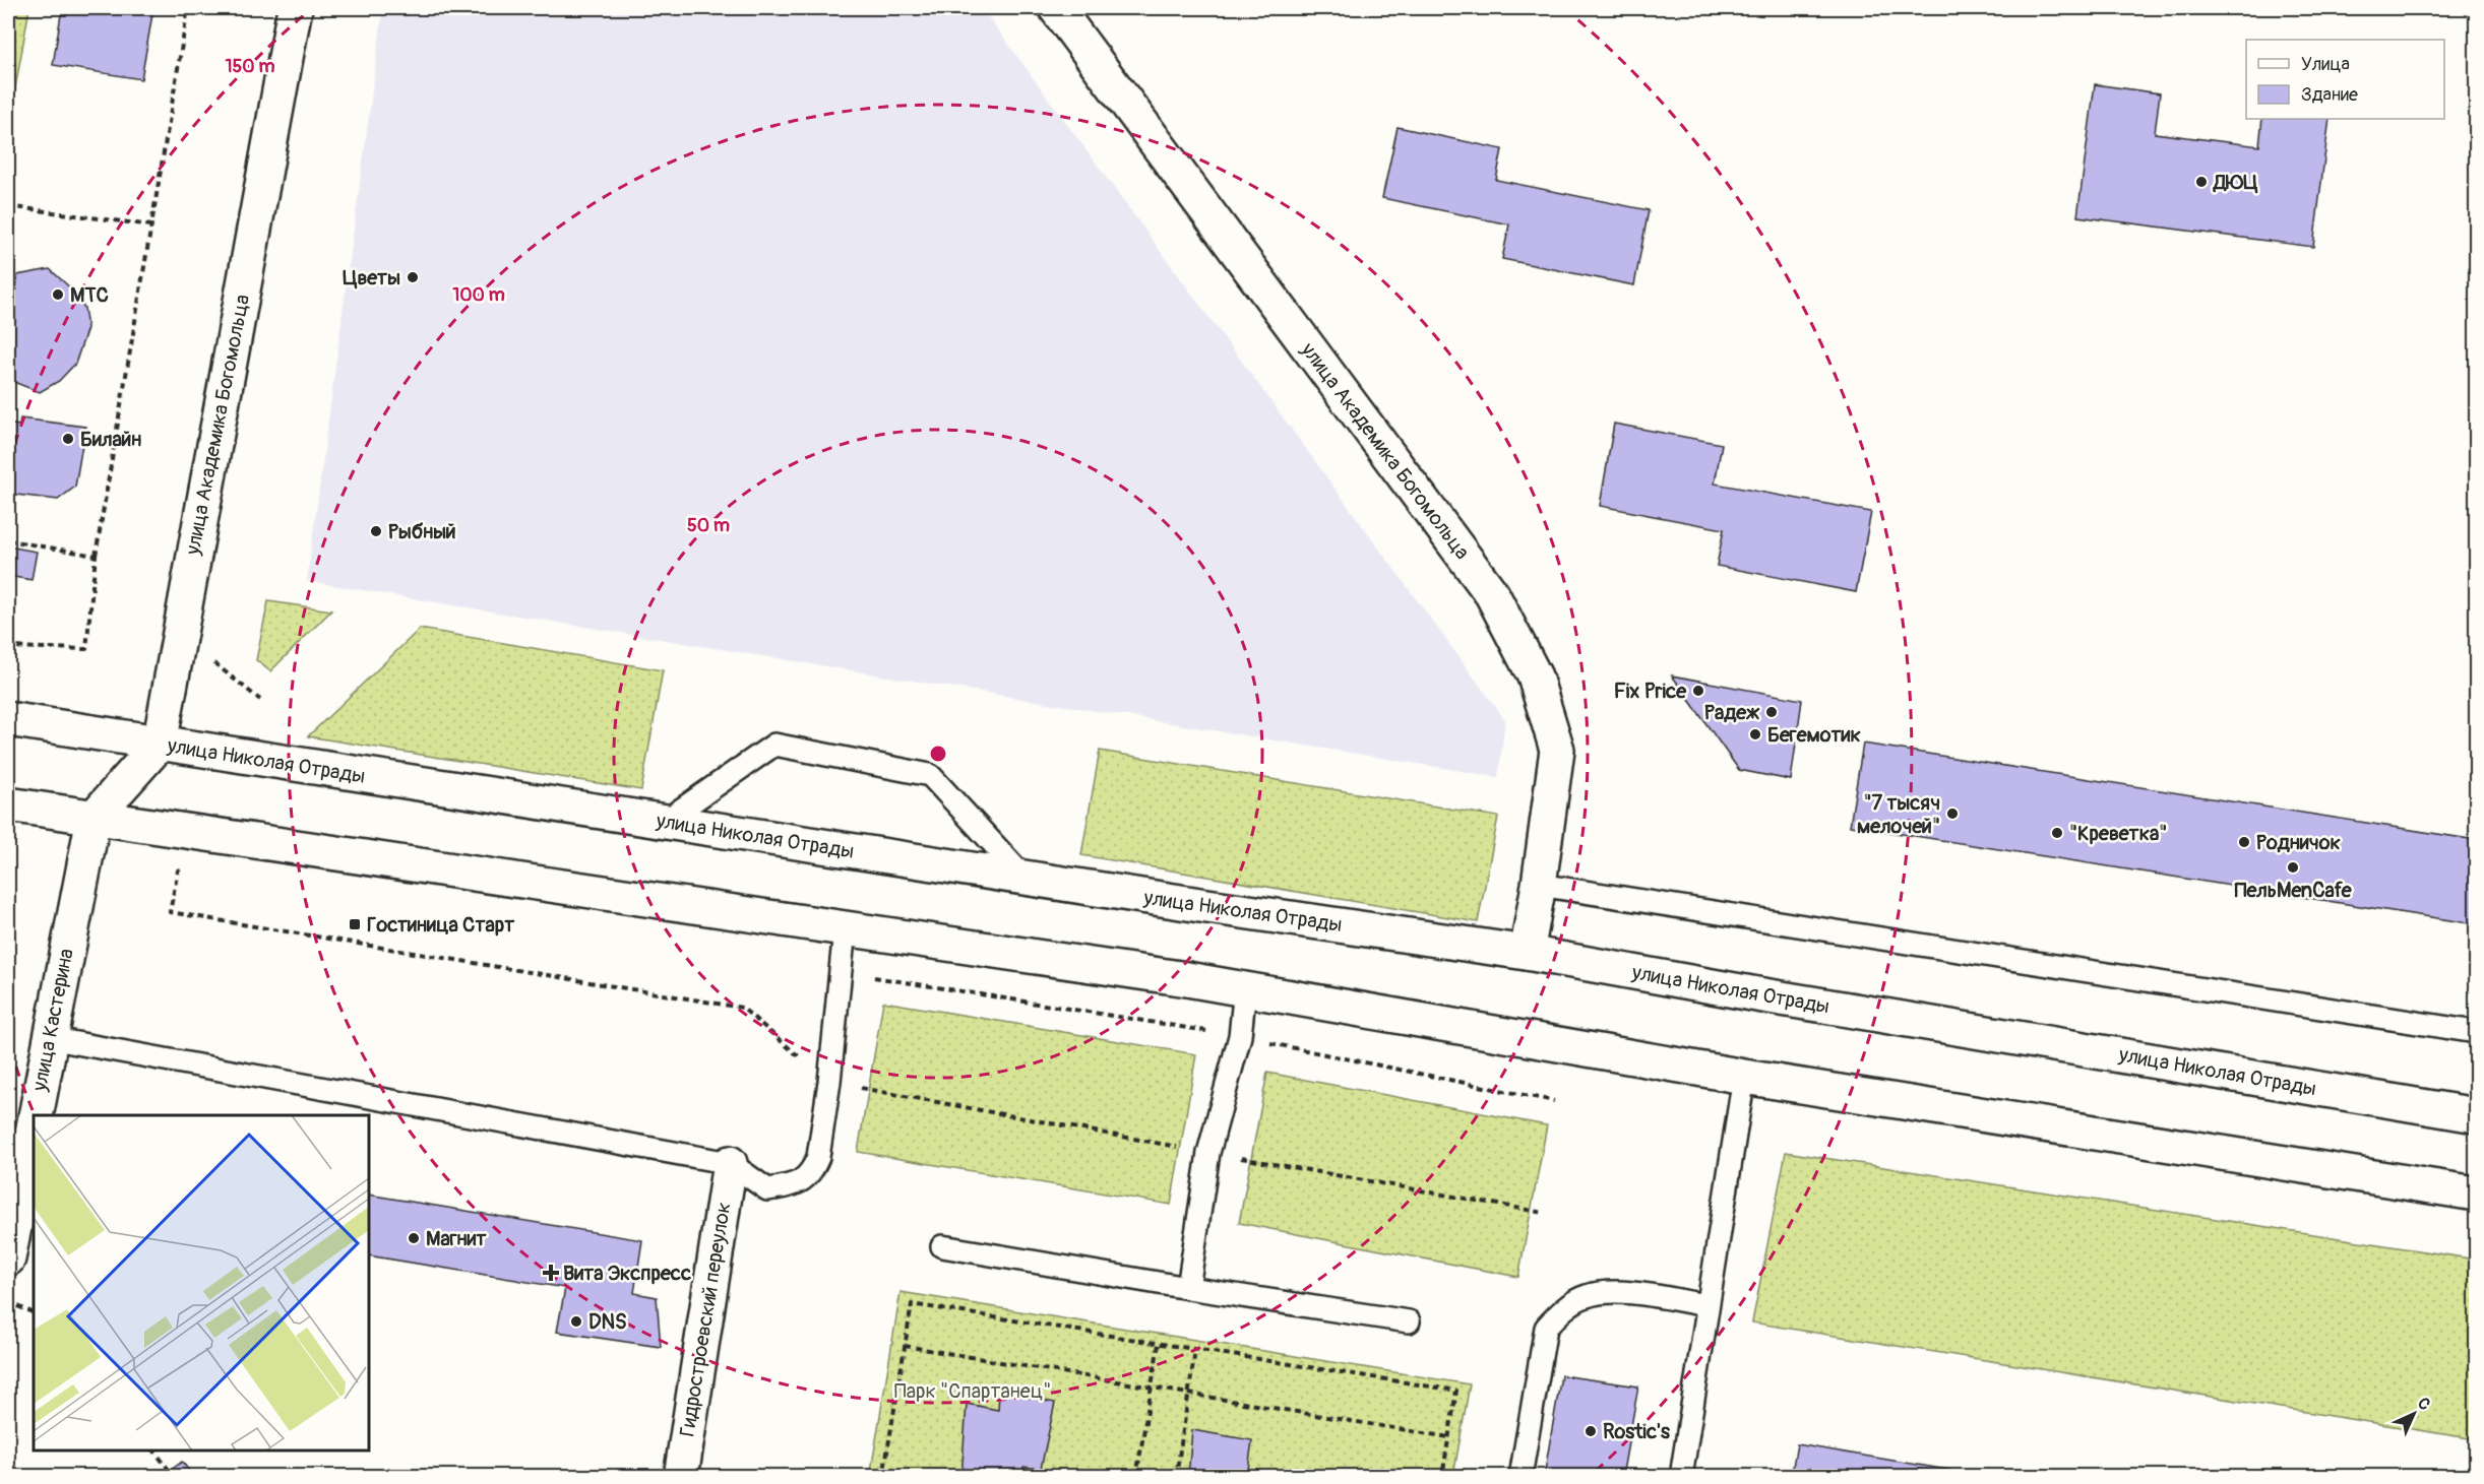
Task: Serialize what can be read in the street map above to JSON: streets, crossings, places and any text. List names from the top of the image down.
{
  "streets": {
    "main road": [
      "улица Академика Богомольца",
      "улица Николая Отрады",
      "улица Кастерина",
      "Гидростроевский переулок"
    ]
  },
  "crossings": [
    ["улица Академика Богомольца", "улица Николая Отрады"]
  ],
  "parks": ["Парк \"Спартанец\""],
  "places": {
    "other": [
      "ДЮЦ",
      "Цветы",
      "МТС",
      "Билайн",
      "Рыбный",
      "Fix Price",
      "Радеж",
      "Бегемотик",
      "\"7 тысяч мелочей\"",
      "\"Креветка\"",
      "Родничок",
      "ПельMenCafe",
      "Магнит",
      "DNS",
      "Rostic's"
    ],
    "transit": ["Гостиница Старт"],
    "health": ["Вита Экспресс"]
  },
  "legend": ["Улица", "Здание"],
  "north": "top right",
  "rings": ["150 m", "100 m", "50 m"]
}
